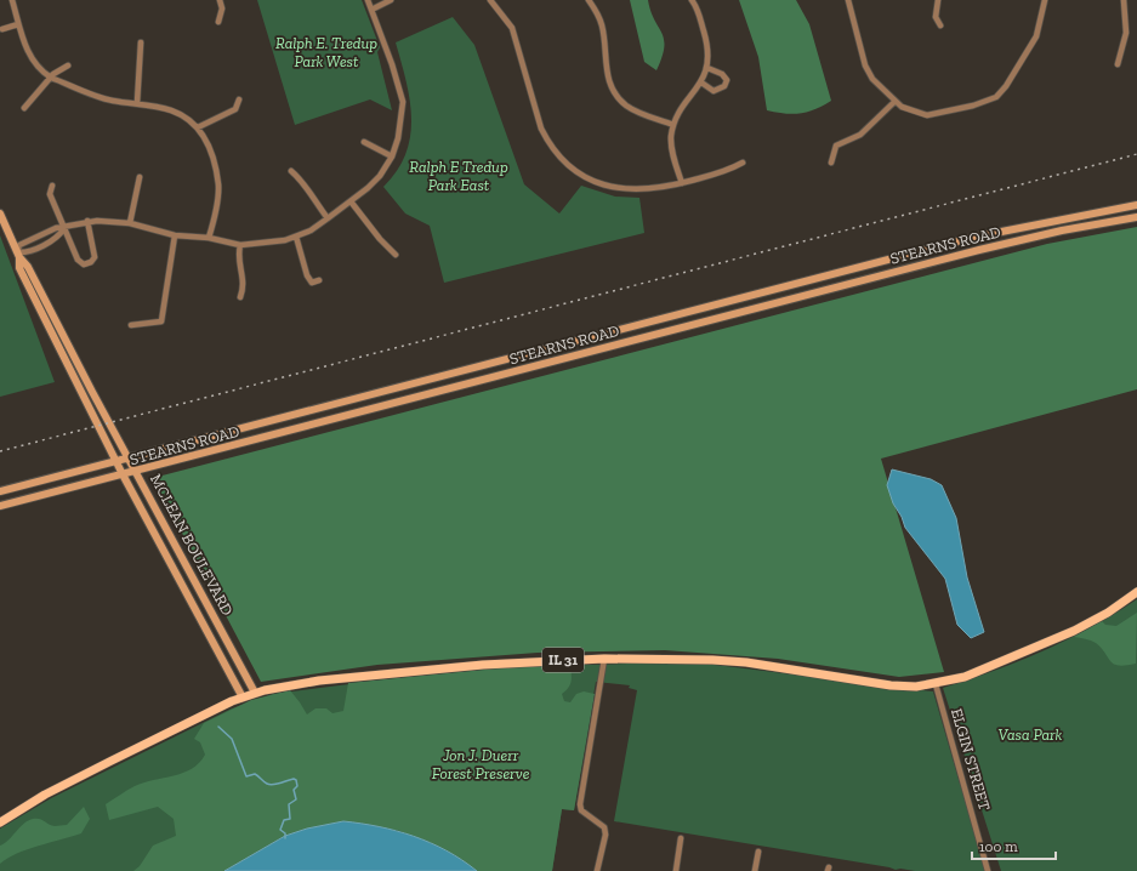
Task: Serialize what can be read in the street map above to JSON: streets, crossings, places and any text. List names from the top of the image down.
{
  "streets": {
    "main road": ["STEARNS ROAD", "MCLEAN BOULEVARD", "IL 31"],
    "street": ["ELGIN STREET"]
  },
  "crossings": [
    ["STEARNS ROAD", "MCLEAN BOULEVARD"],
    ["MCLEAN BOULEVARD", "IL 31"],
    ["IL 31", "ELGIN STREET"]
  ],
  "parks": [
    "Ralph E. Tredup Park West",
    "Ralph E Tredup Park East",
    "Vasa Park",
    "Jon J. Duerr Forest Preserve"
  ],
  "scale_bar": "100 m"
}
